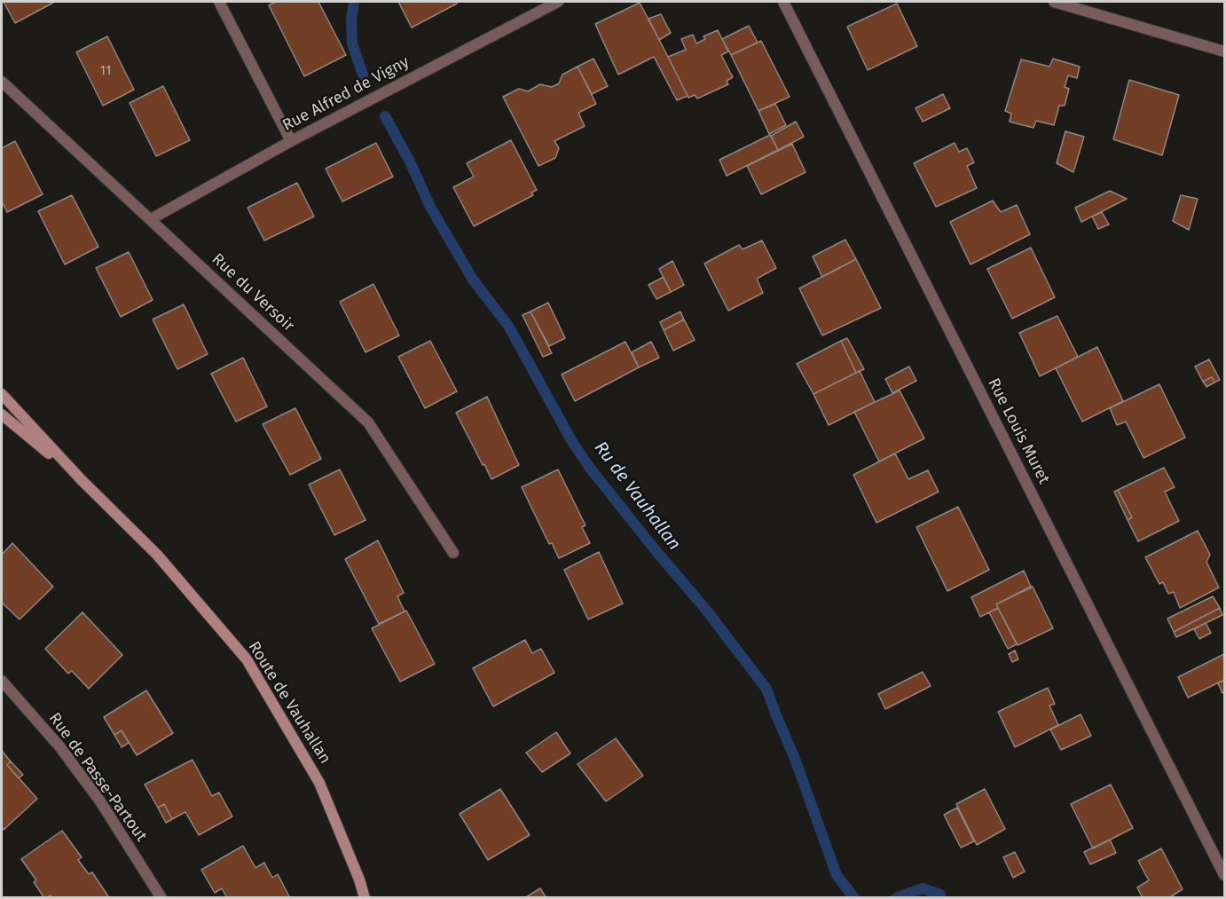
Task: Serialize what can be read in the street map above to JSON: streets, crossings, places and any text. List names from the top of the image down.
{
  "streets": {
    "main road": ["Route de Vauhallan"],
    "street": [
      "Rue Alfred de Vigny",
      "Rue du Versoir",
      "Rue Louis Muret",
      "Rue de Passe-Partout"
    ]
  },
  "crossings": [
    ["Rue Alfred de Vigny", "Rue du Versoir"]
  ],
  "water": ["Ru de Vauhallan"],
  "house_numbers": ["11"]
}
